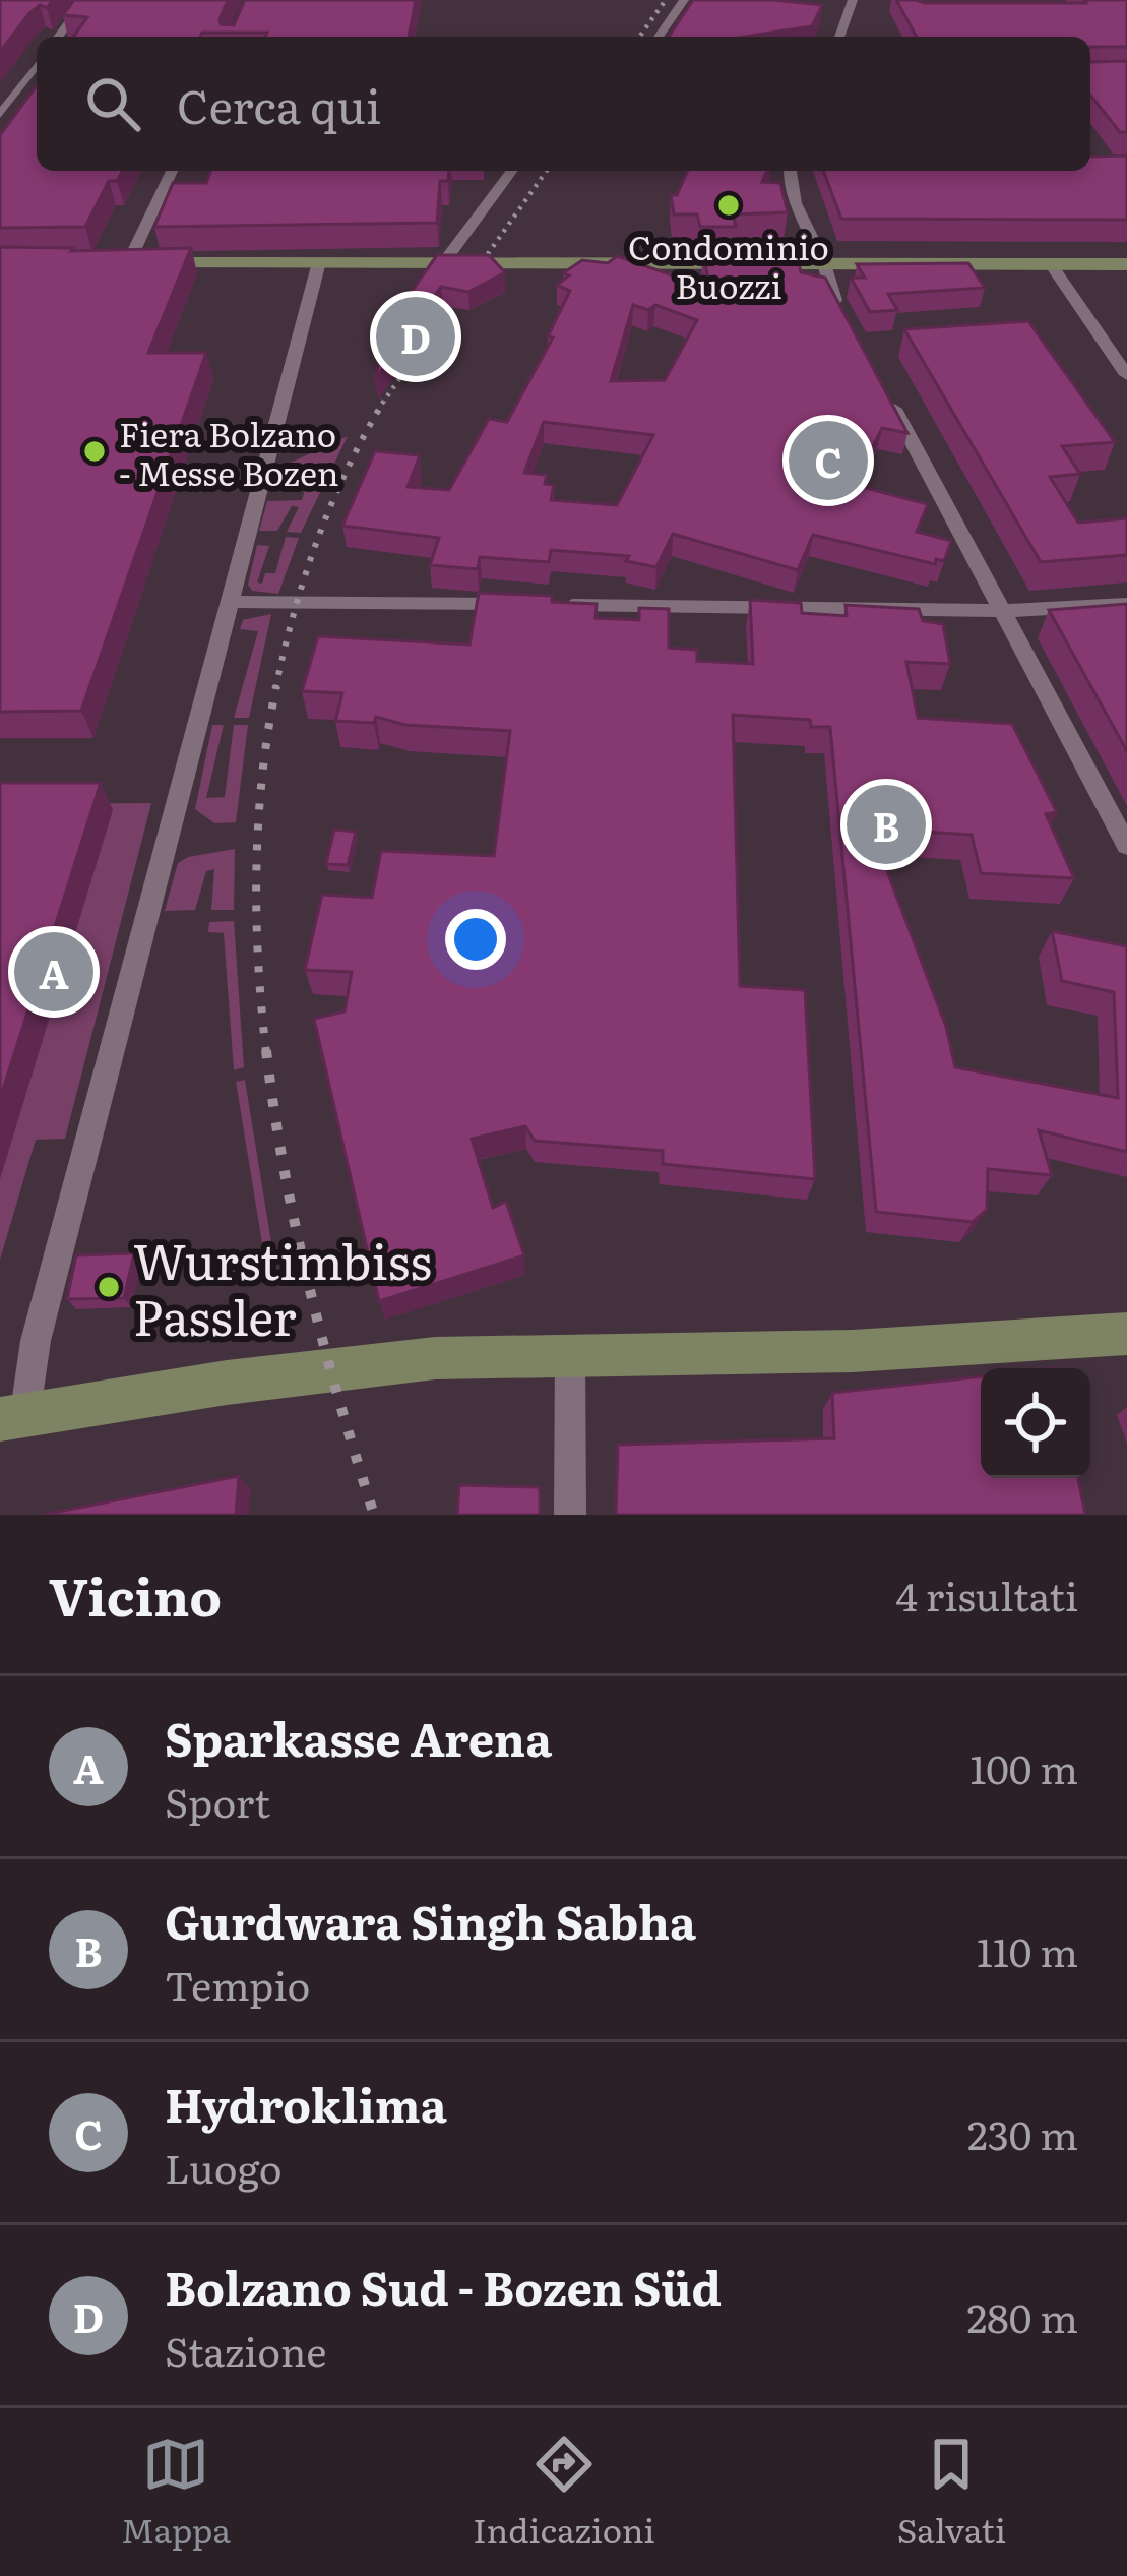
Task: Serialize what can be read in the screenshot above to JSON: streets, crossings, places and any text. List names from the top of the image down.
{
  "places": ["Condominio Buozzi", "Fiera Bolzano - Messe Bozen", "Wurstimbiss Passler"],
  "page": {
    "search": "Cerca qui",
    "pins": [
      "D",
      "C",
      "B",
      "A"
    ],
    "heading": ["Vicino", "4 risultati"],
    "list": [
      {
        "mark": "A",
        "name": "Sparkasse Arena",
        "note": "Sport",
        "value": "100 m"
      },
      {
        "mark": "B",
        "name": "Gurdwara Singh Sabha",
        "note": "Tempio",
        "value": "110 m"
      },
      {
        "mark": "C",
        "name": "Hydroklima",
        "note": "Luogo",
        "value": "230 m"
      },
      {
        "mark": "D",
        "name": "Bolzano Sud - Bozen Süd",
        "note": "Stazione",
        "value": "280 m"
      }
    ],
    "nav": ["Mappa", "Indicazioni", "Salvati"]
  }
}
